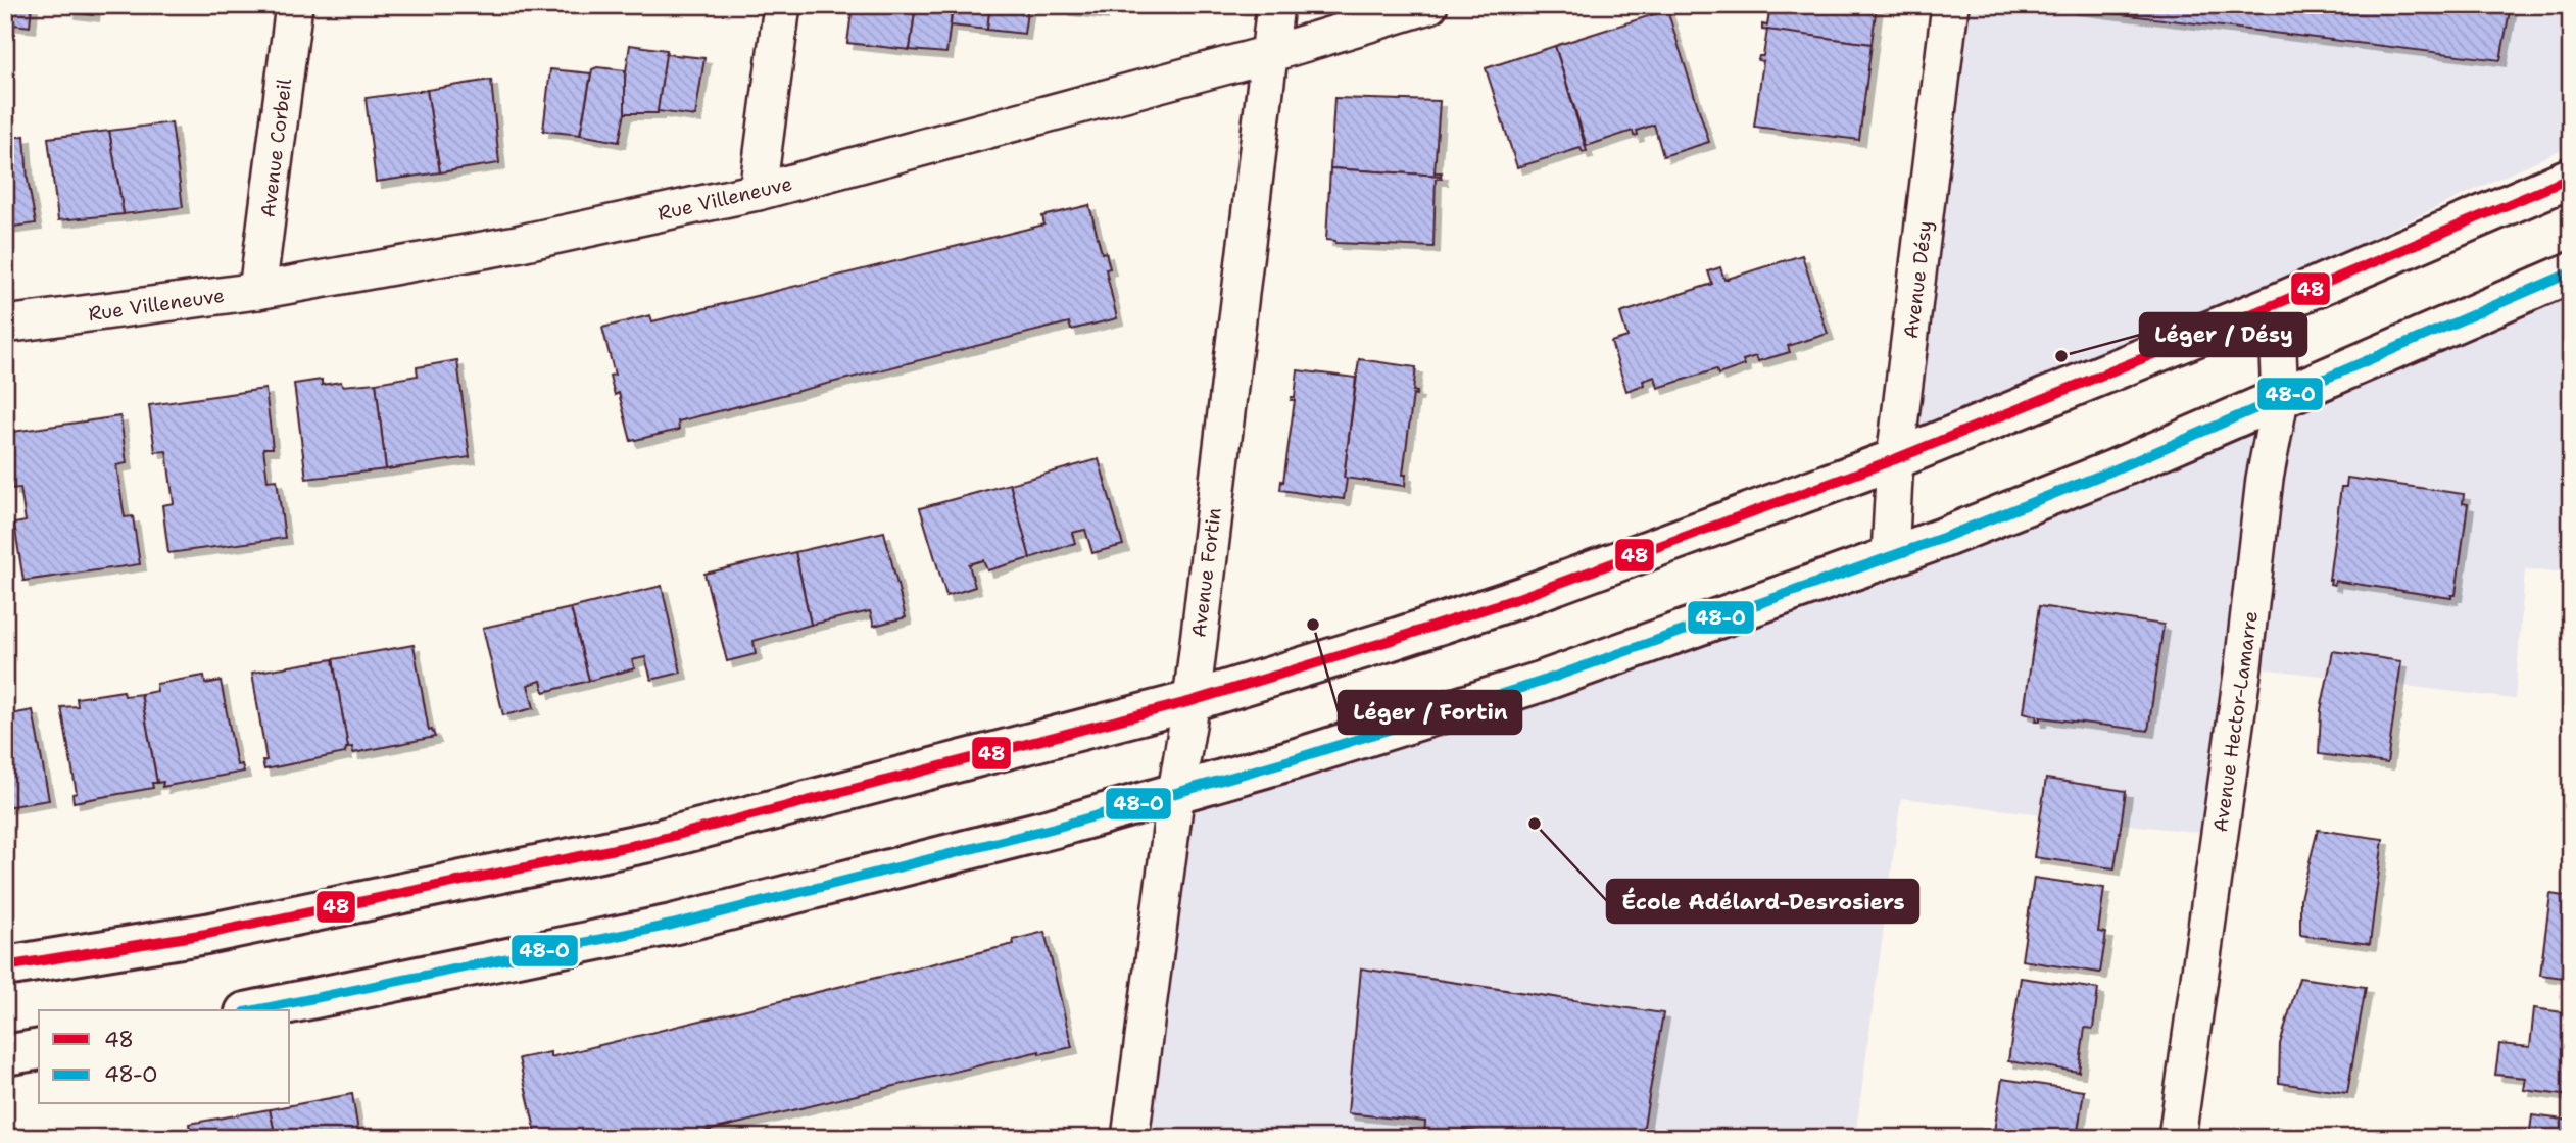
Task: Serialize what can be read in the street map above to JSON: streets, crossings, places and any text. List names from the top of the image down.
{
  "streets": {
    "street": [
      "Avenue Corbeil",
      "Rue Villeneuve",
      "Avenue Désy",
      "Avenue Fortin",
      "Avenue Hector-Lamarre"
    ]
  },
  "crossings": [
    ["Avenue Corbeil", "Rue Villeneuve"],
    ["Rue Villeneuve", "Avenue Fortin"]
  ],
  "places": ["Léger / Désy", "Léger / Fortin", "École Adélard-Desrosiers"],
  "lines": ["transit line 48", "transit line 48-O"],
  "legend": ["48", "48-O"]
}
